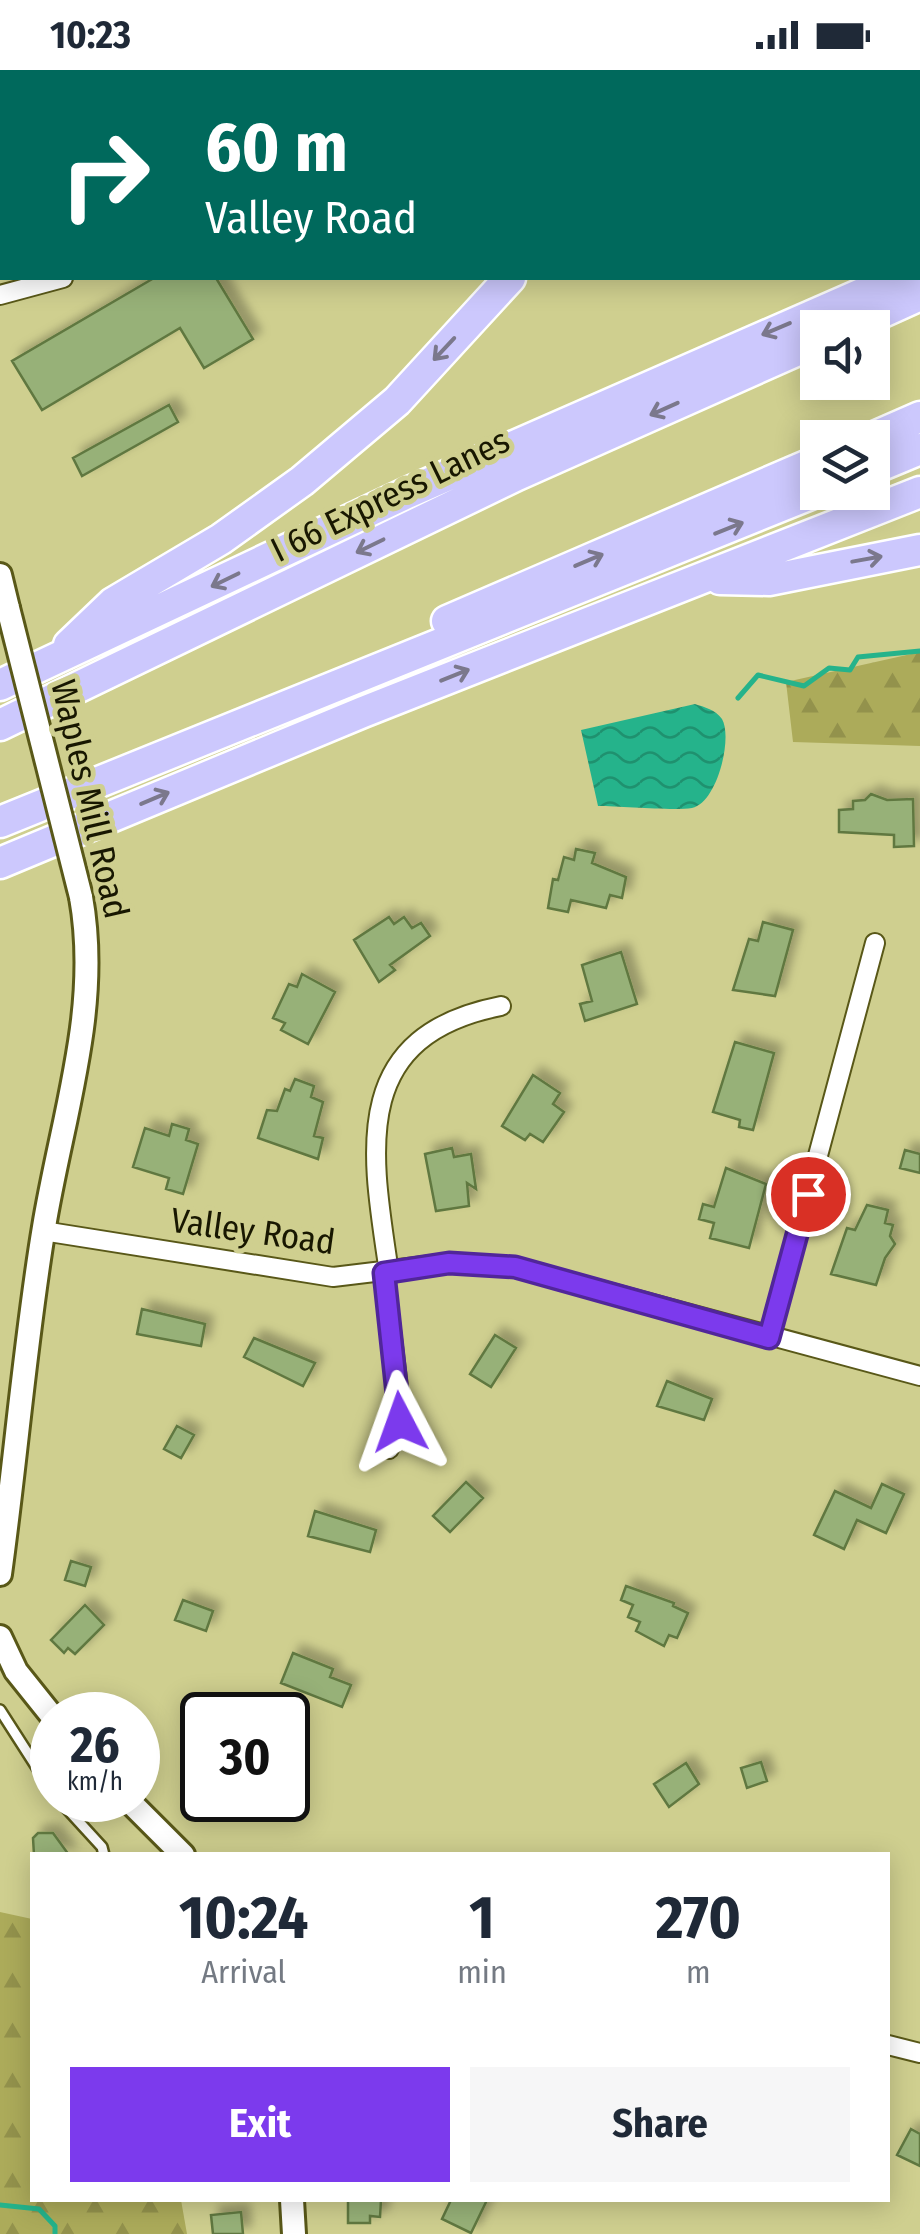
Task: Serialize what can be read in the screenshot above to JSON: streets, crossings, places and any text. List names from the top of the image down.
{
  "streets": {
    "highway": ["I 66 Express Lanes"],
    "main road": ["Waples Mill Road"],
    "street": ["Valley Road"]
  },
  "crossings": [
    ["Waples Mill Road", "Valley Road"]
  ],
  "page": {
    "status": "10:23",
    "turn": ["60 m", "Valley Road"],
    "speed": "26 km/h",
    "limit": "30",
    "eta": [
      "10:24",
      "Arrival",
      "1",
      "min",
      "270",
      "m"
    ],
    "buttons": ["Exit", "Share"]
  }
}
